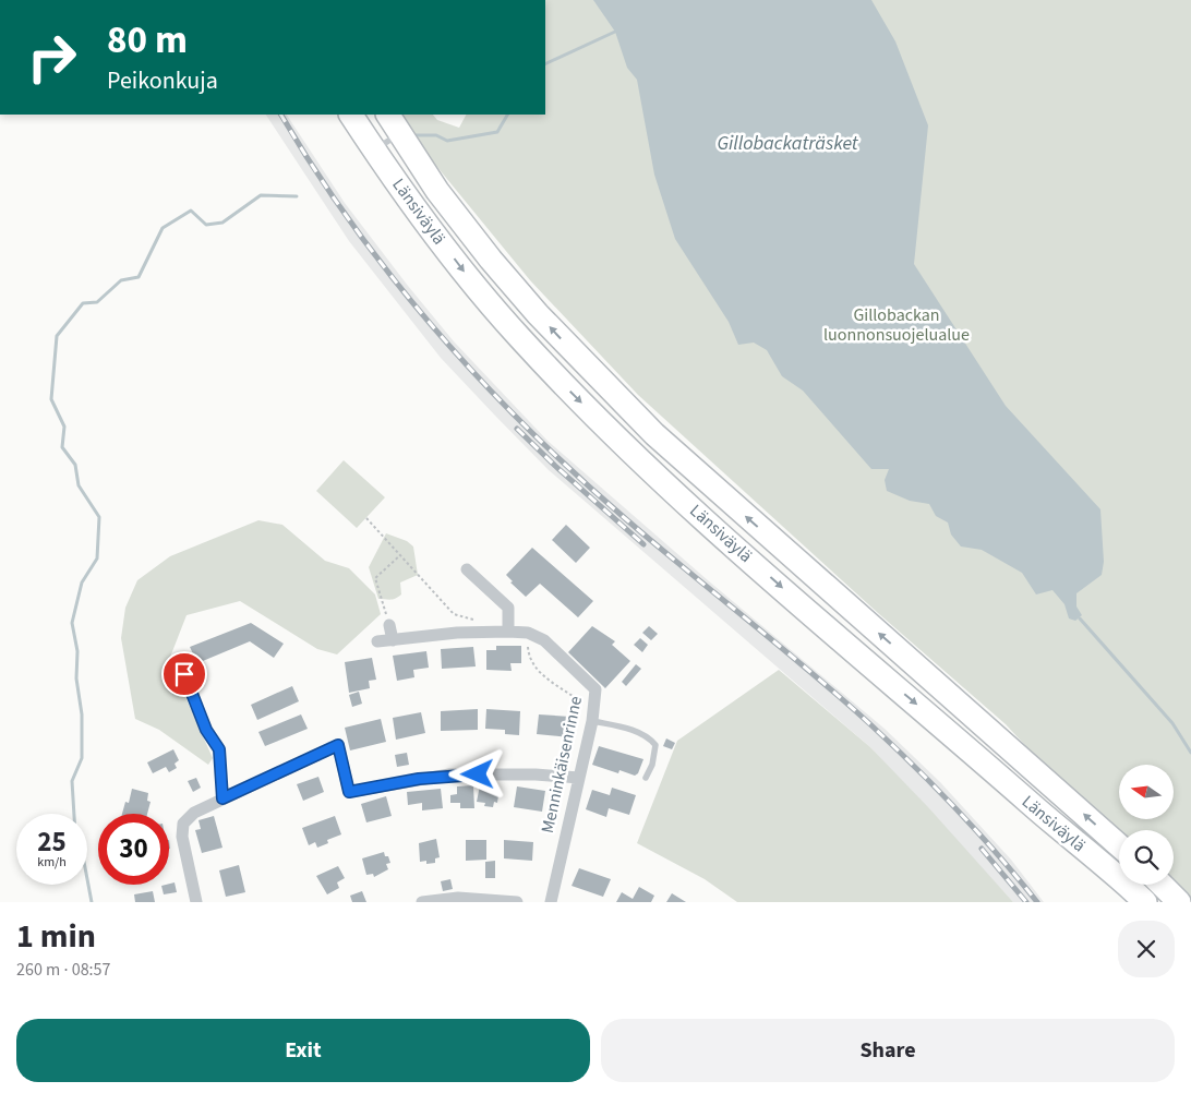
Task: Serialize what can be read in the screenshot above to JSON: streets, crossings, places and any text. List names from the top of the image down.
{
  "streets": {
    "highway": ["Länsiväylä"],
    "street": ["Menninkäisenrinne"]
  },
  "water": ["Gillobackaträsket"],
  "parks": ["Gillobackan luonnonsuojelualue"],
  "north": "left",
  "page": {
    "turn": ["80 m", "Peikonkuja"],
    "speed": "25 km/h",
    "limit": "30",
    "heading": ["1 min", "260 m · 08:57"],
    "buttons": ["Exit", "Share"]
  }
}
